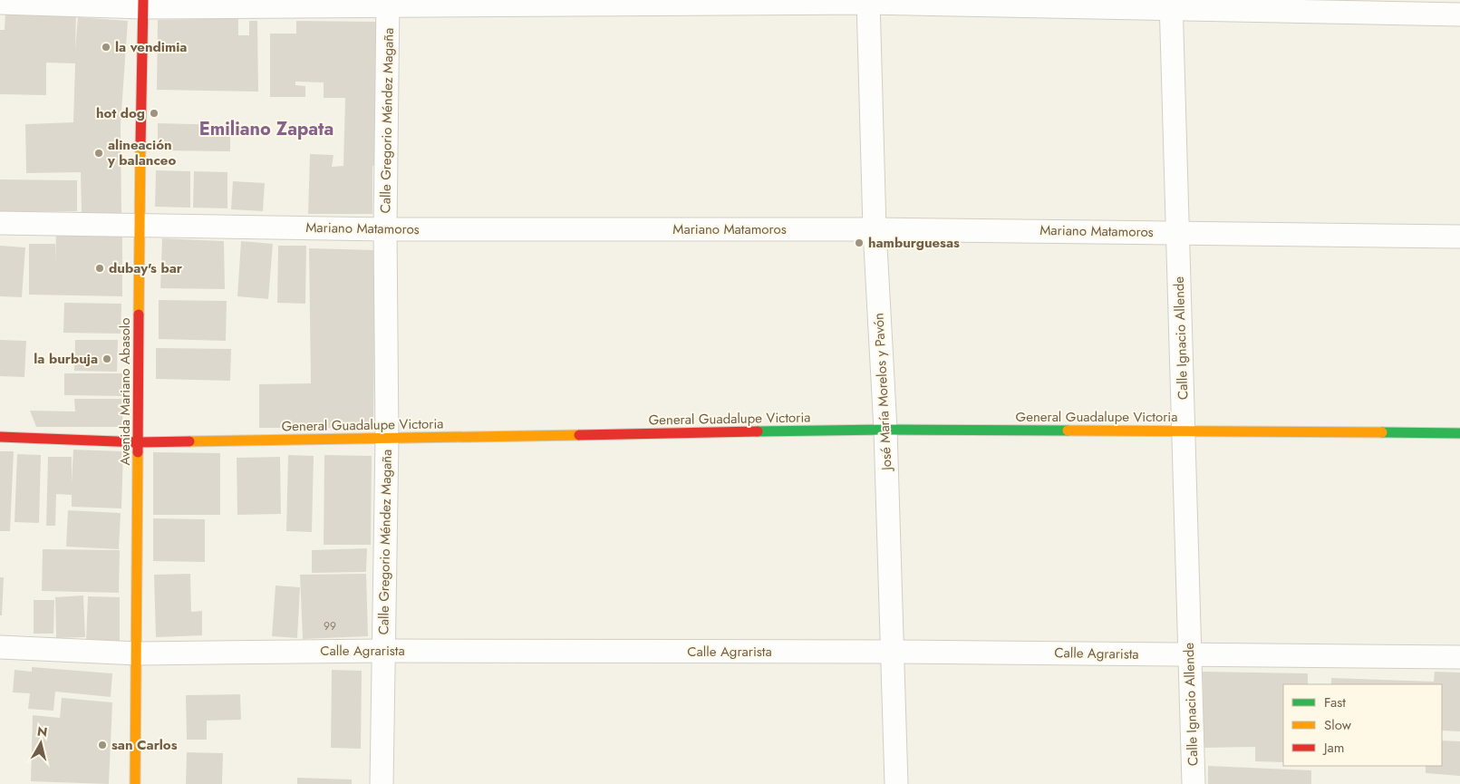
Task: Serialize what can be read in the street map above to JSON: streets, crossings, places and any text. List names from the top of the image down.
{
  "streets": {
    "street": [
      "Calle Gregorio Méndez Magaña",
      "Mariano Matamoros",
      "Calle Ignacio Allende",
      "Avenida Mariano Abasolo",
      "José María Morelos y Pavón",
      "General Guadalupe Victoria",
      "Calle Agrarista"
    ]
  },
  "crossings": [
    ["Calle Gregorio Méndez Magaña", "Mariano Matamoros"],
    ["Calle Gregorio Méndez Magaña", "General Guadalupe Victoria"],
    ["Calle Gregorio Méndez Magaña", "Calle Agrarista"],
    ["Mariano Matamoros", "Calle Ignacio Allende"],
    ["Mariano Matamoros", "Avenida Mariano Abasolo"],
    ["Mariano Matamoros", "José María Morelos y Pavón"],
    ["Calle Ignacio Allende", "General Guadalupe Victoria"],
    ["Calle Ignacio Allende", "Calle Agrarista"],
    ["Avenida Mariano Abasolo", "General Guadalupe Victoria"],
    ["Avenida Mariano Abasolo", "Calle Agrarista"],
    ["José María Morelos y Pavón", "General Guadalupe Victoria"],
    ["José María Morelos y Pavón", "Calle Agrarista"]
  ],
  "districts": ["Emiliano Zapata"],
  "places": [
    "la vendimia",
    "hot dog",
    "alineación y balanceo",
    "hamburguesas",
    "dubay's bar",
    "la burbuja",
    "san Carlos"
  ],
  "house_numbers": ["99"],
  "legend": ["Fast", "Slow", "Jam"],
  "north": "top"
}
